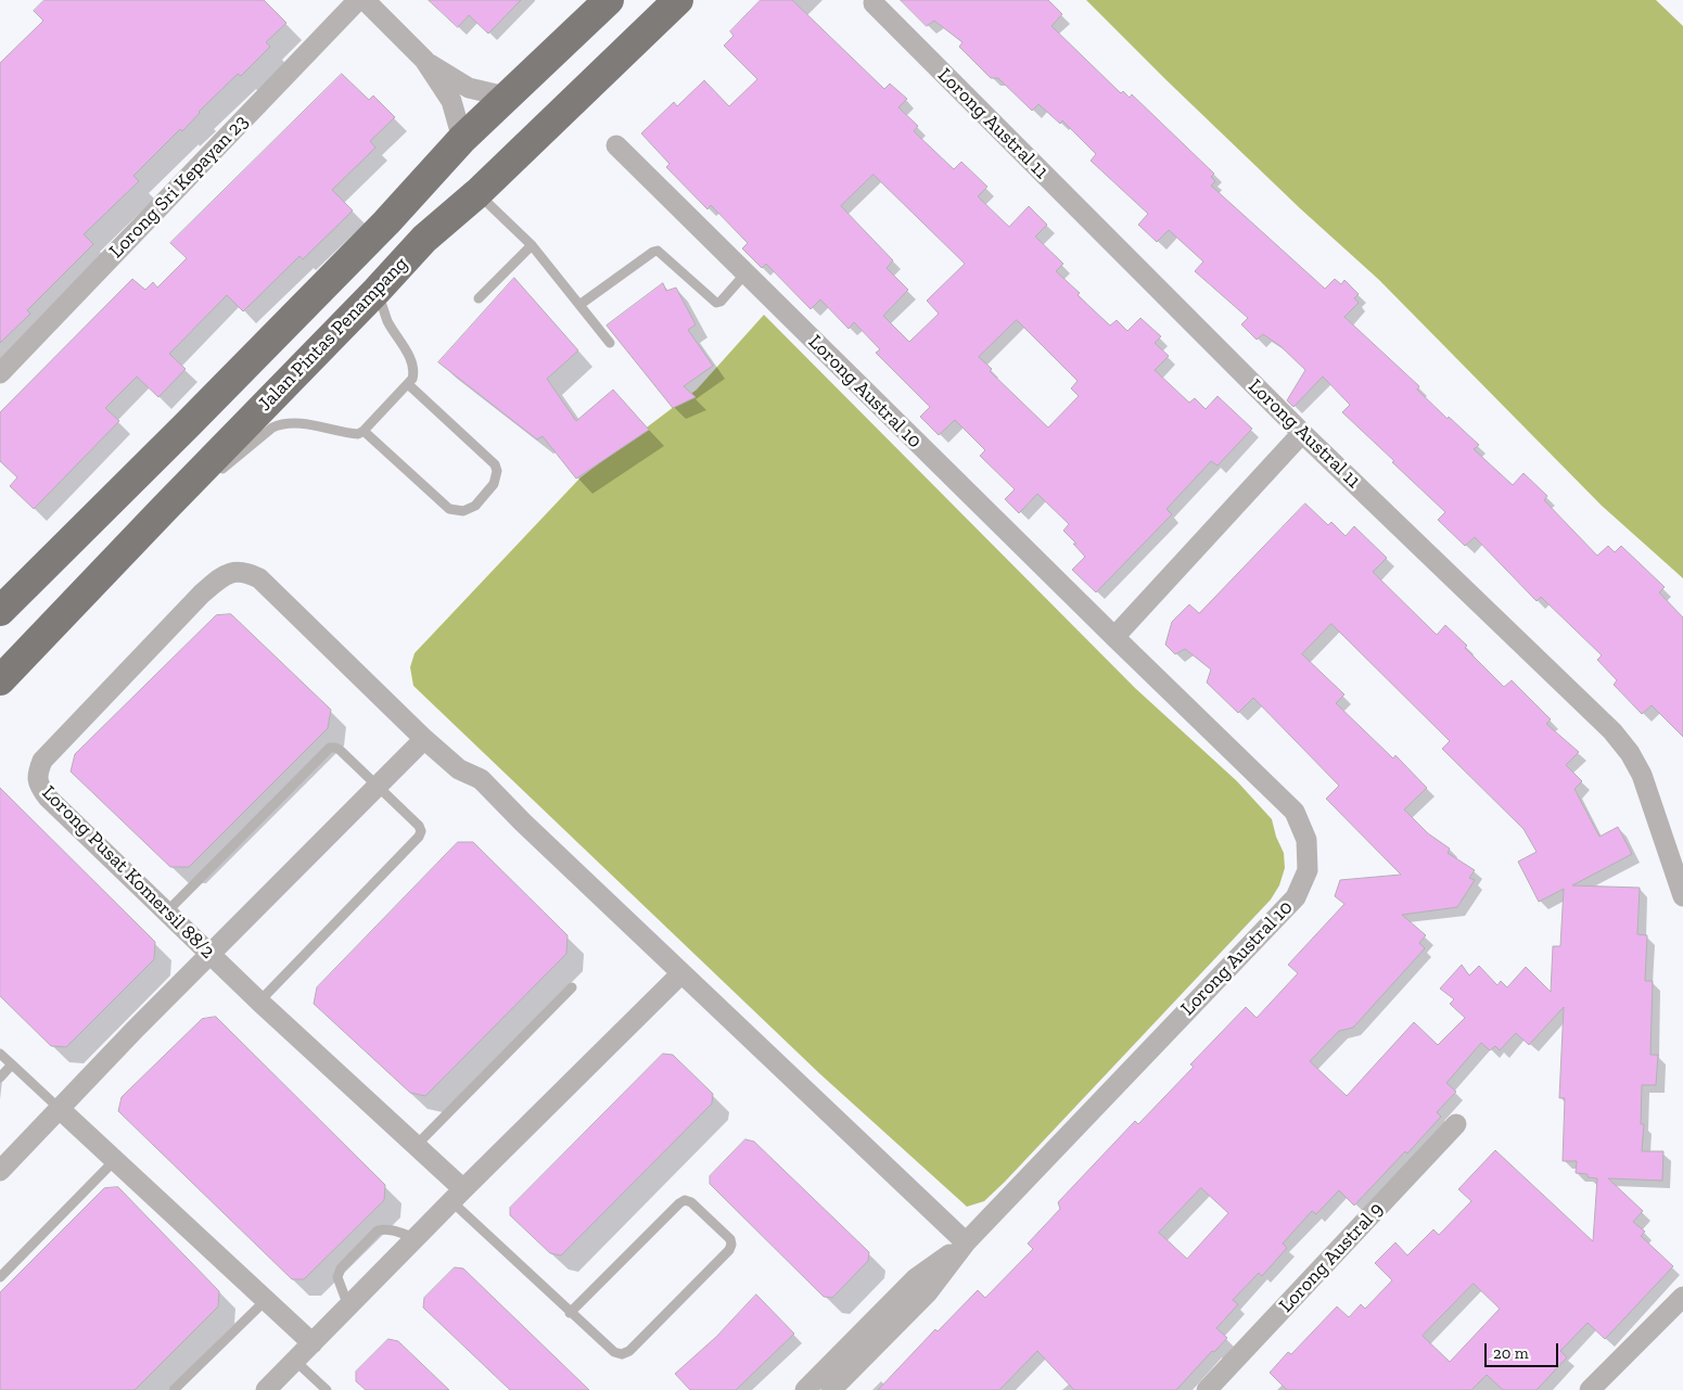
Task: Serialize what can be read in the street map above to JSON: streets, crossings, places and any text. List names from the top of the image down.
{
  "streets": {
    "main road": ["Jalan Pintas Penampang"],
    "street": [
      "Lorong Austral 11",
      "Lorong Sri Kepayan 23",
      "Lorong Austral 10",
      "Lorong Pusat Komersil 88/2",
      "Lorong Austral 9"
    ]
  },
  "crossings": [
    ["Lorong Austral 10", "Lorong Pusat Komersil 88/2"]
  ],
  "scale_bar": "20 m"
}
